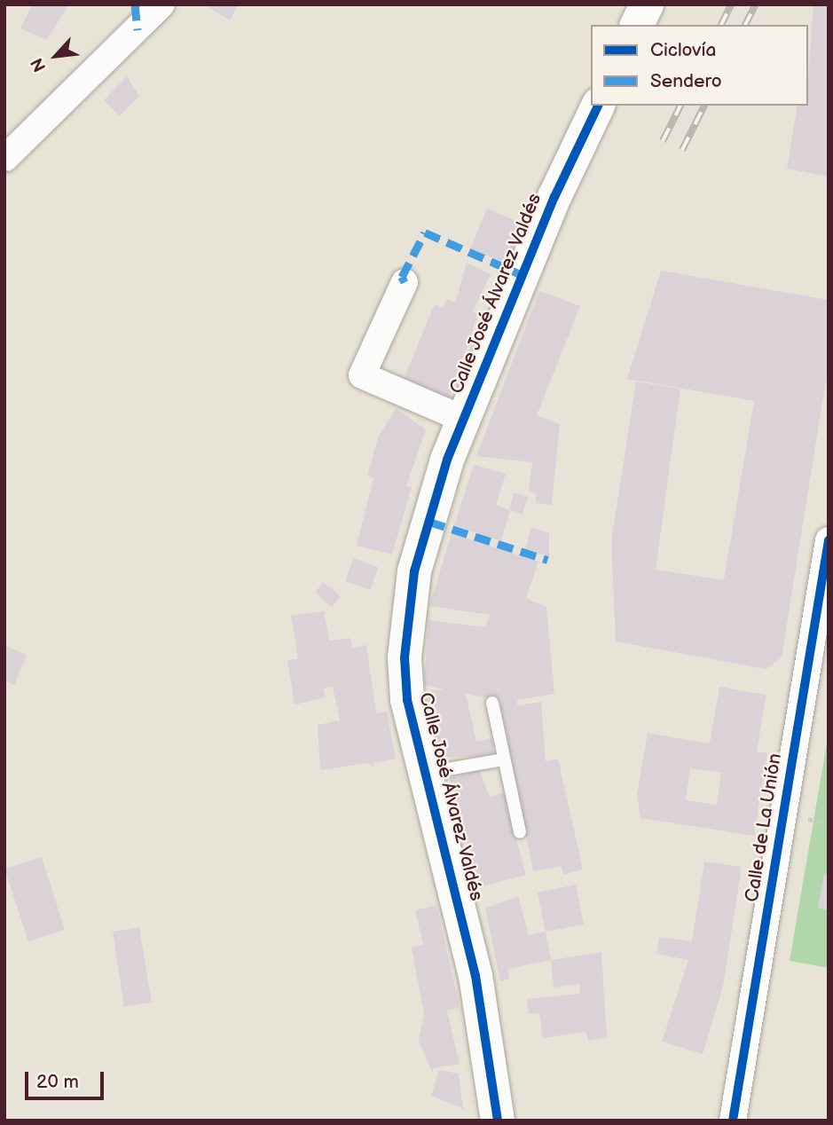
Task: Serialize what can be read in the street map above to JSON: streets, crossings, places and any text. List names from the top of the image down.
{
  "streets": {
    "street": ["Calle José Álvarez Valdés", "Calle de La Unión"]
  },
  "legend": ["Ciclovía", "Sendero"],
  "scale_bar": "20 m",
  "north": "bottom left"
}
